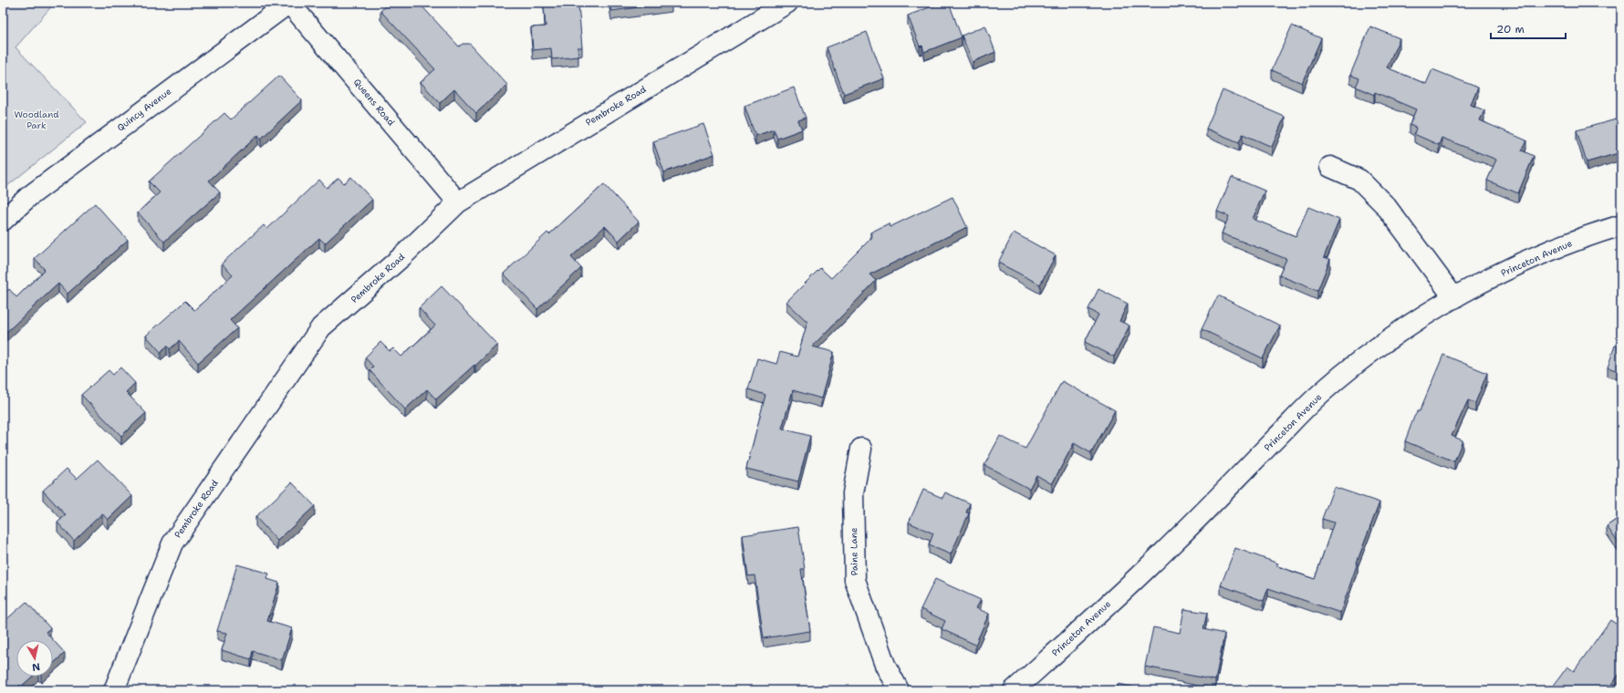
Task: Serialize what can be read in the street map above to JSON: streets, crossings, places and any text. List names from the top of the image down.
{
  "streets": {
    "street": [
      "Queens Road",
      "Pembroke Road",
      "Quincy Avenue",
      "Princeton Avenue",
      "Paine Lane"
    ]
  },
  "crossings": [
    ["Queens Road", "Pembroke Road"],
    ["Queens Road", "Quincy Avenue"]
  ],
  "parks": ["Woodland Park"],
  "scale_bar": "20 m",
  "north": "bottom"
}
